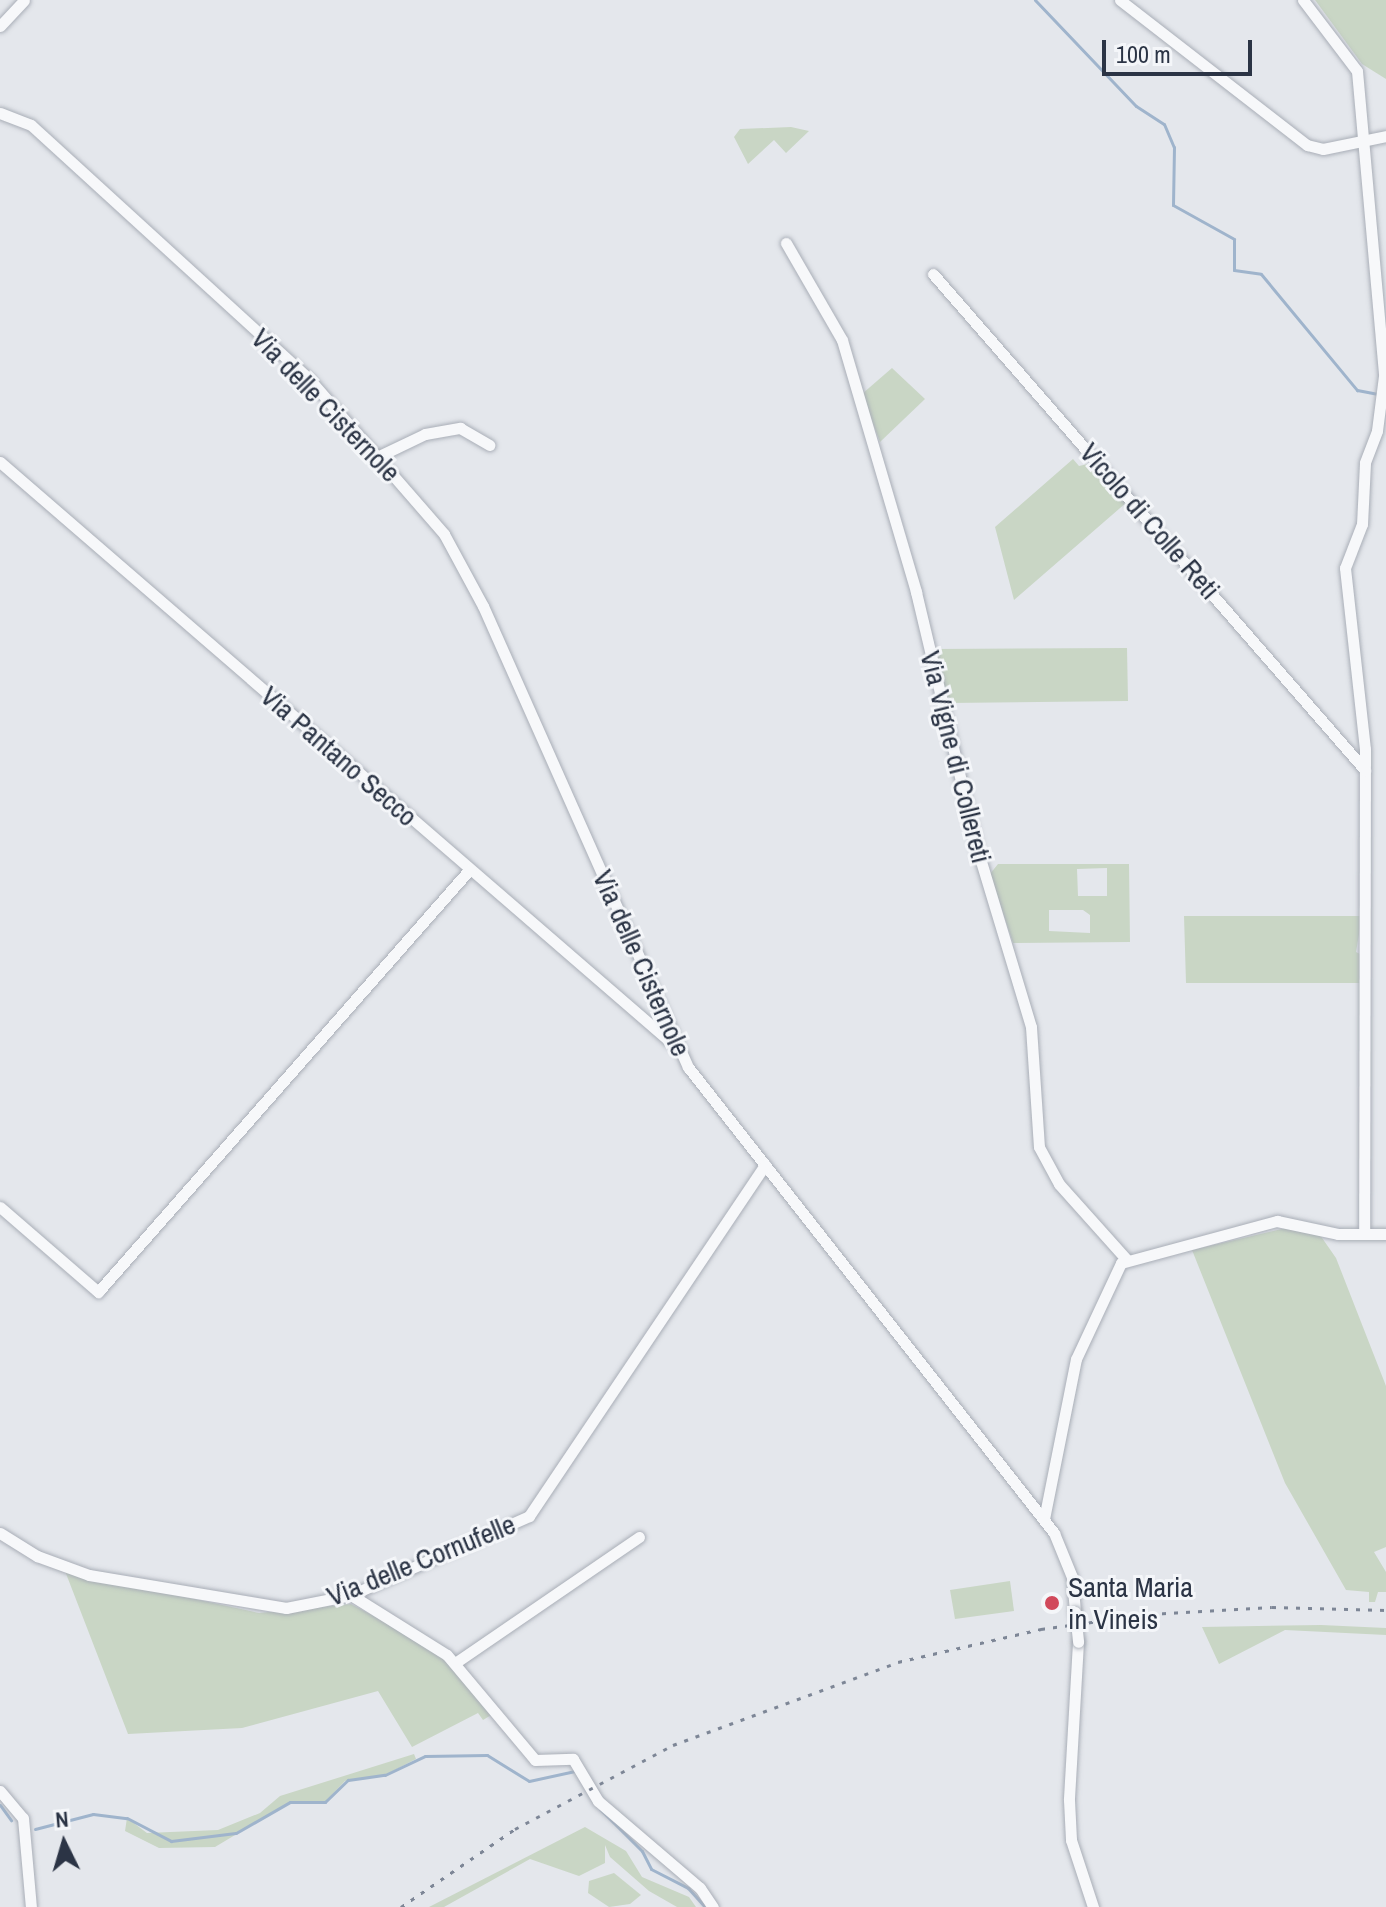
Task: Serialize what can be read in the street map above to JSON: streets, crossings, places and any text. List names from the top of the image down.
{
  "streets": {
    "street": [
      "Via delle Cisternole",
      "Vicolo di Colle Reti",
      "Via Pantano Secco",
      "Via Vigne di Collereti",
      "Via delle Cornufelle"
    ]
  },
  "crossings": [
    ["Via delle Cisternole", "Via Pantano Secco"],
    ["Via delle Cisternole", "Via delle Cornufelle"]
  ],
  "places": ["Santa Maria in Vineis"],
  "scale_bar": "100 m",
  "north": "top"
}
